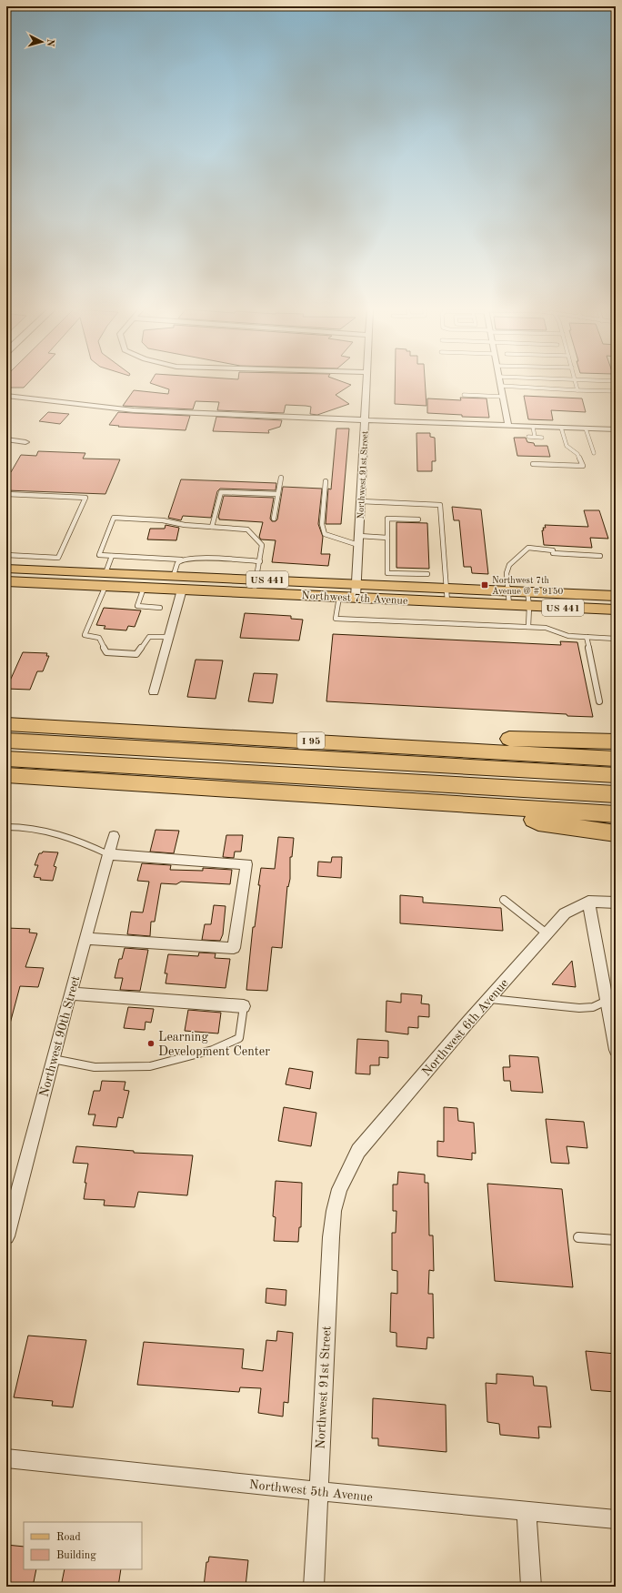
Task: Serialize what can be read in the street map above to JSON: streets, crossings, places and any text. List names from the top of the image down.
{
  "streets": {
    "highway": ["I 95"],
    "main road": ["US 441", "Northwest 7th Avenue"],
    "street": [
      "Northwest 91st Street",
      "Northwest 6th Avenue",
      "Northwest 90th Street",
      "Northwest 5th Avenue"
    ]
  },
  "crossings": [
    ["Northwest 91st Street", "Northwest 7th Avenue"],
    ["Northwest 91st Street", "Northwest 6th Avenue"],
    ["Northwest 91st Street", "Northwest 5th Avenue"]
  ],
  "places": {
    "transit": ["Northwest 7th Avenue @ # 9150"],
    "other": ["Learning Development Center"]
  },
  "legend": ["Road", "Building"],
  "north": "right"
}
